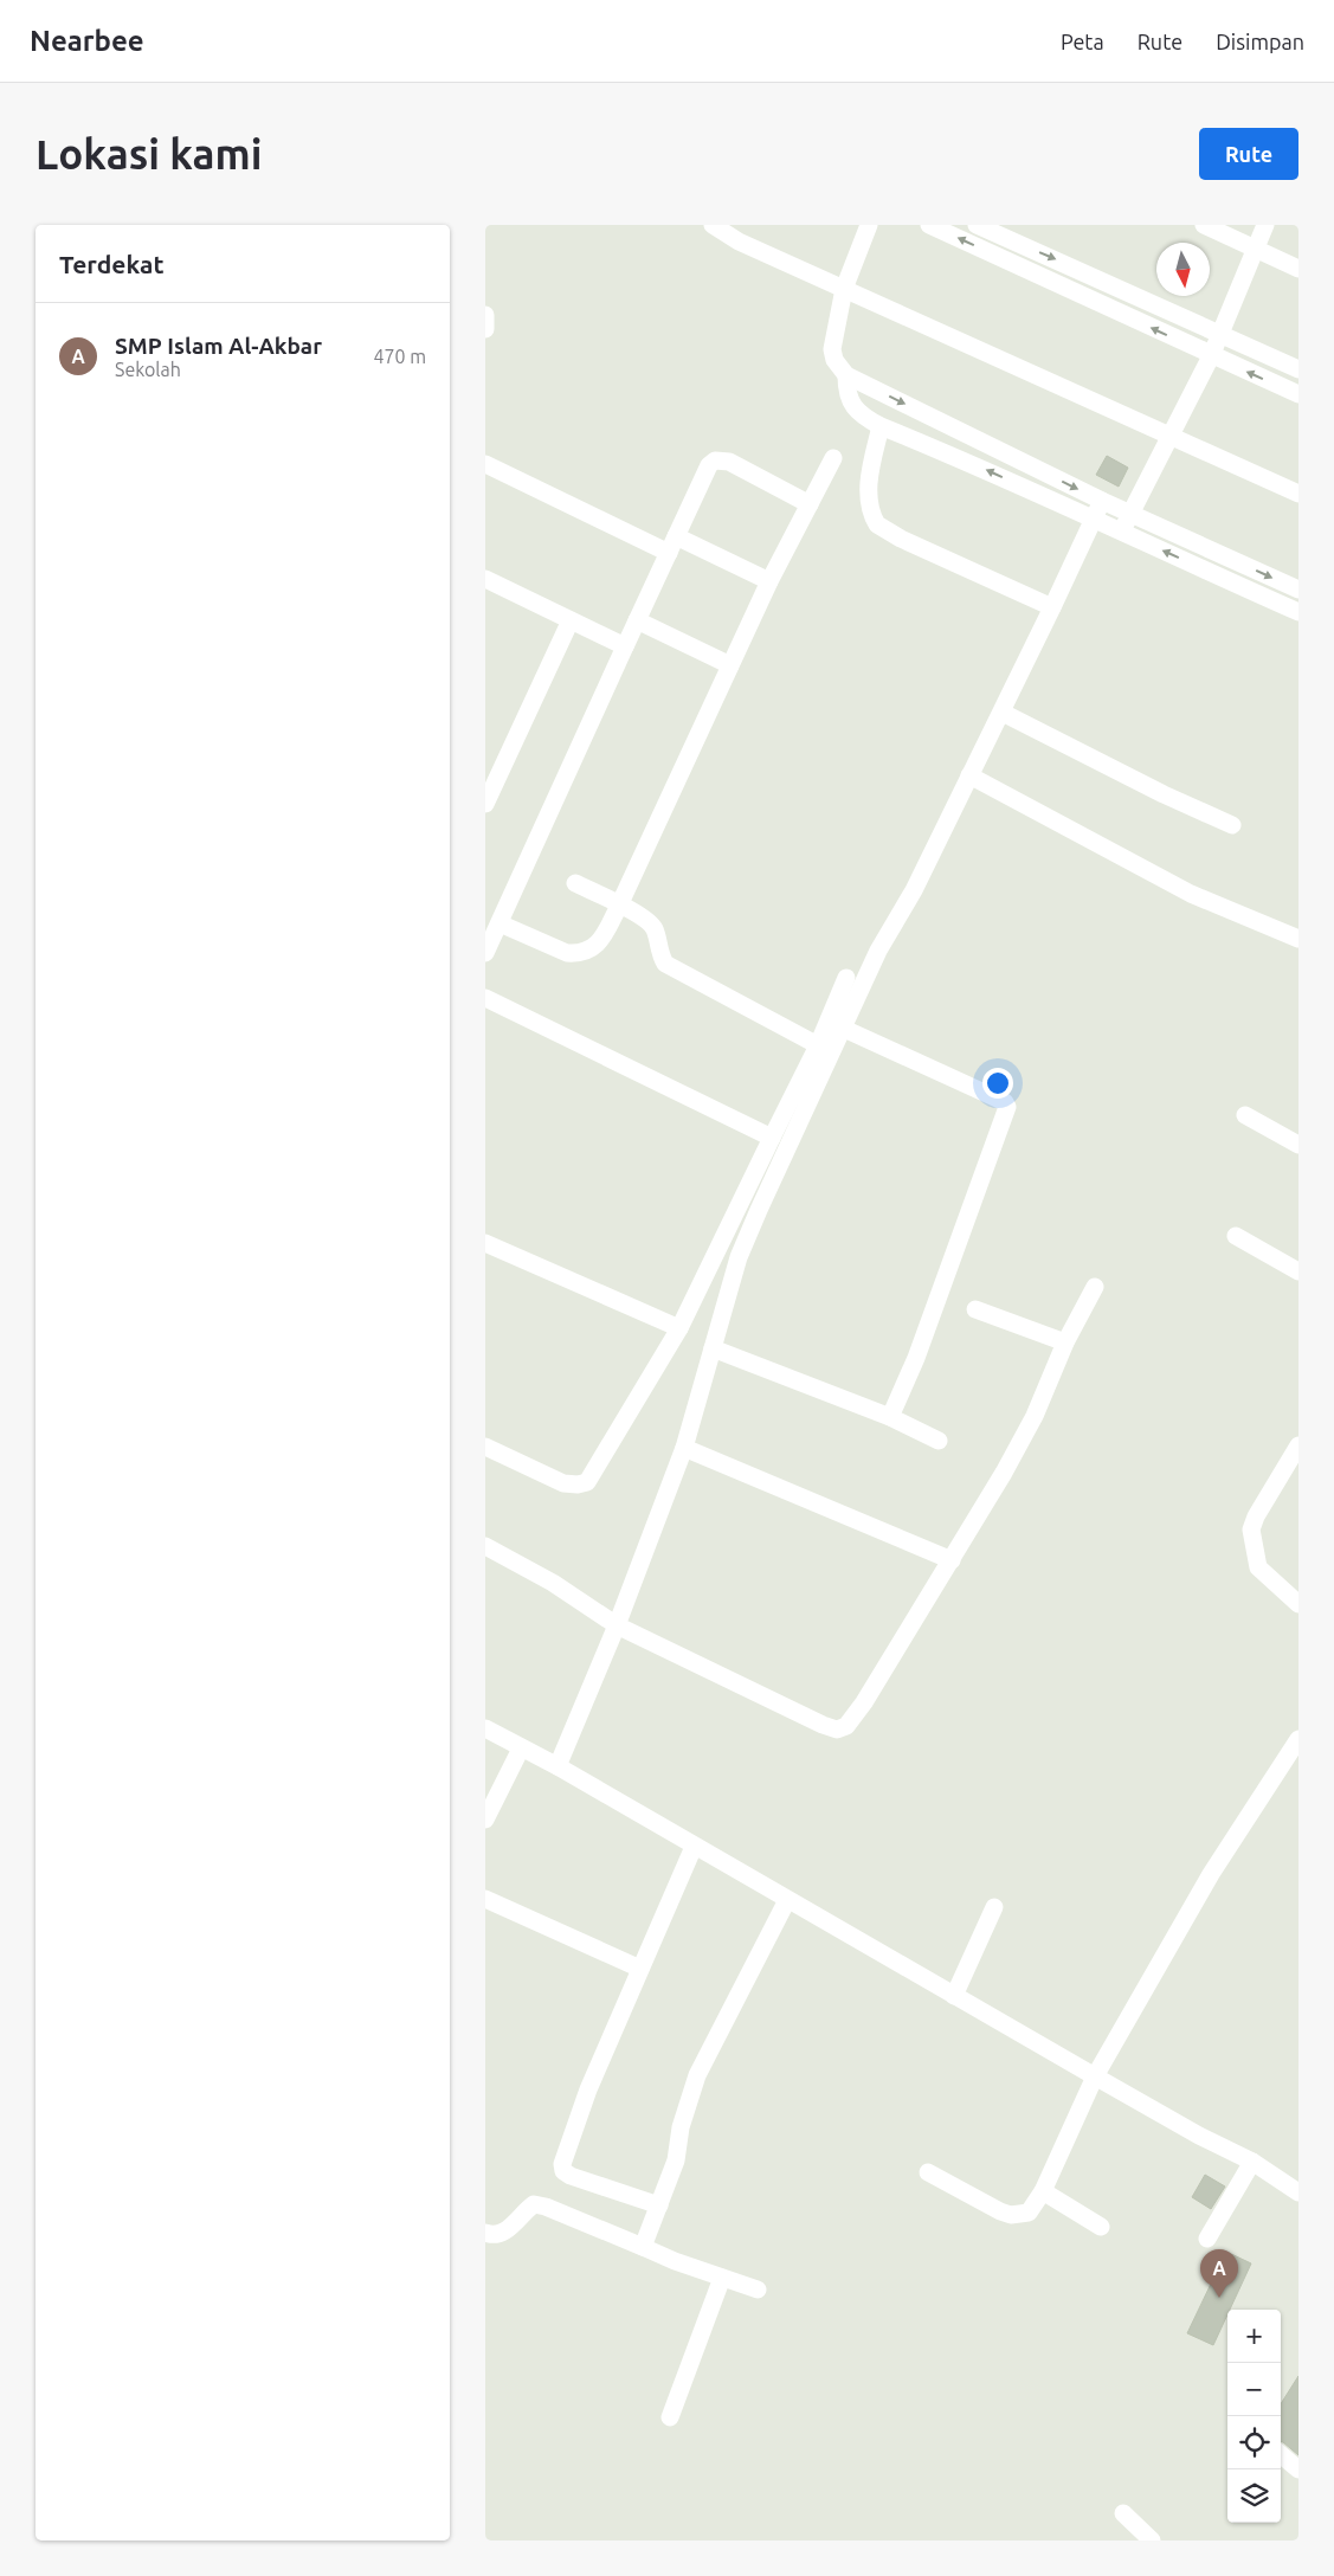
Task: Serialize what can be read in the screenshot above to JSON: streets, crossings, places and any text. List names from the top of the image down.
{
  "north": "bottom",
  "page": {
    "header": "Nearbee",
    "nav": ["Peta", "Rute", "Disimpan"],
    "buttons": "Rute",
    "title": "Lokasi kami",
    "heading": "Terdekat",
    "list": [
      {
        "mark": "A",
        "name": "SMP Islam Al-Akbar",
        "note": "Sekolah",
        "value": "470 m"
      }
    ],
    "pins": "A",
    "map_buttons": ["+", "−"]
  }
}
